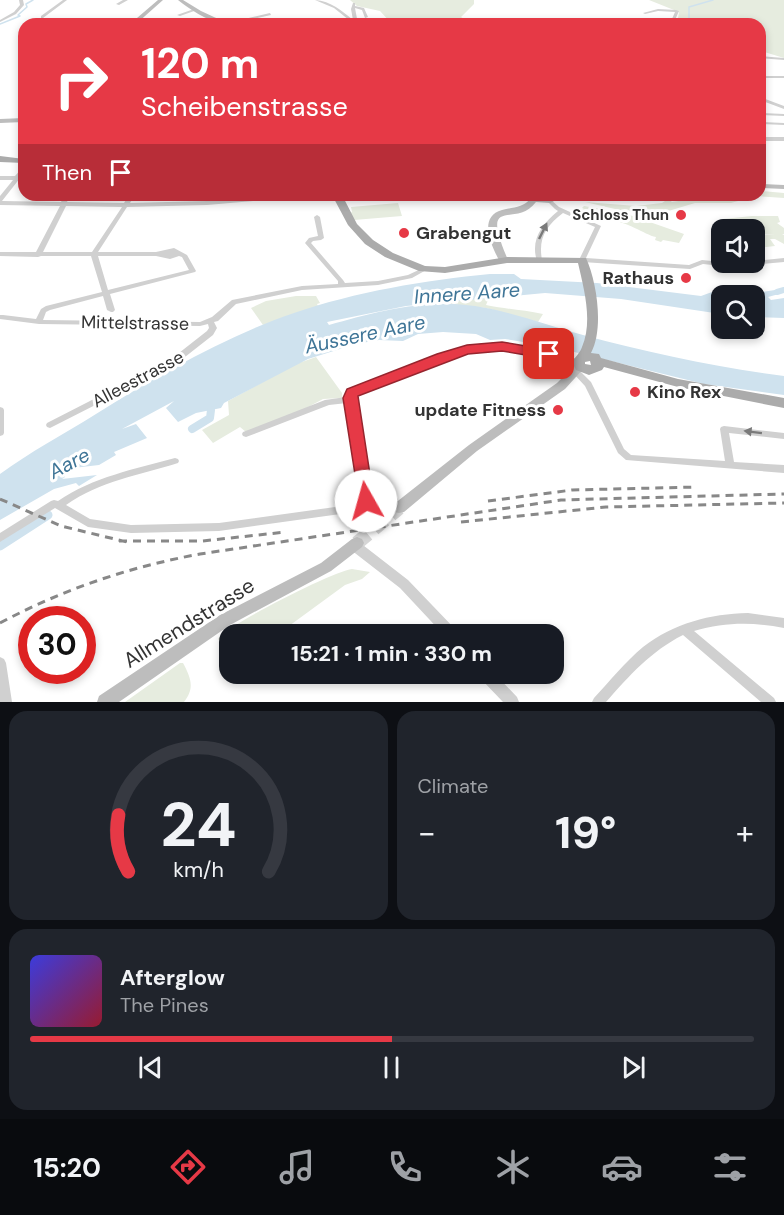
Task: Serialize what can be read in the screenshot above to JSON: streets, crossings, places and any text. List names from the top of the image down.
{
  "streets": {
    "main road": ["Allmendstrasse"],
    "street": ["Mittelstrasse", "Alleestrasse"]
  },
  "crossings": [
    ["Mittelstrasse", "Alleestrasse"]
  ],
  "water": ["Innere Aare", "Äussere Aare", "Aare"],
  "places": [
    "Schloss Thun",
    "Grabengut",
    "Rathaus",
    "Kino Rex",
    "update Fitness"
  ],
  "page": {
    "turn": ["120 m", "Scheibenstrasse"],
    "then": "Then",
    "limit": "30",
    "trip": "15:21 · 1 min · 330 m",
    "tile": "Climate",
    "heat": ["−", "19°", "+"],
    "song": ["Afterglow", "The Pines"],
    "tabs": "15:20",
    "gauge": ["24", "km/h"]
  }
}
